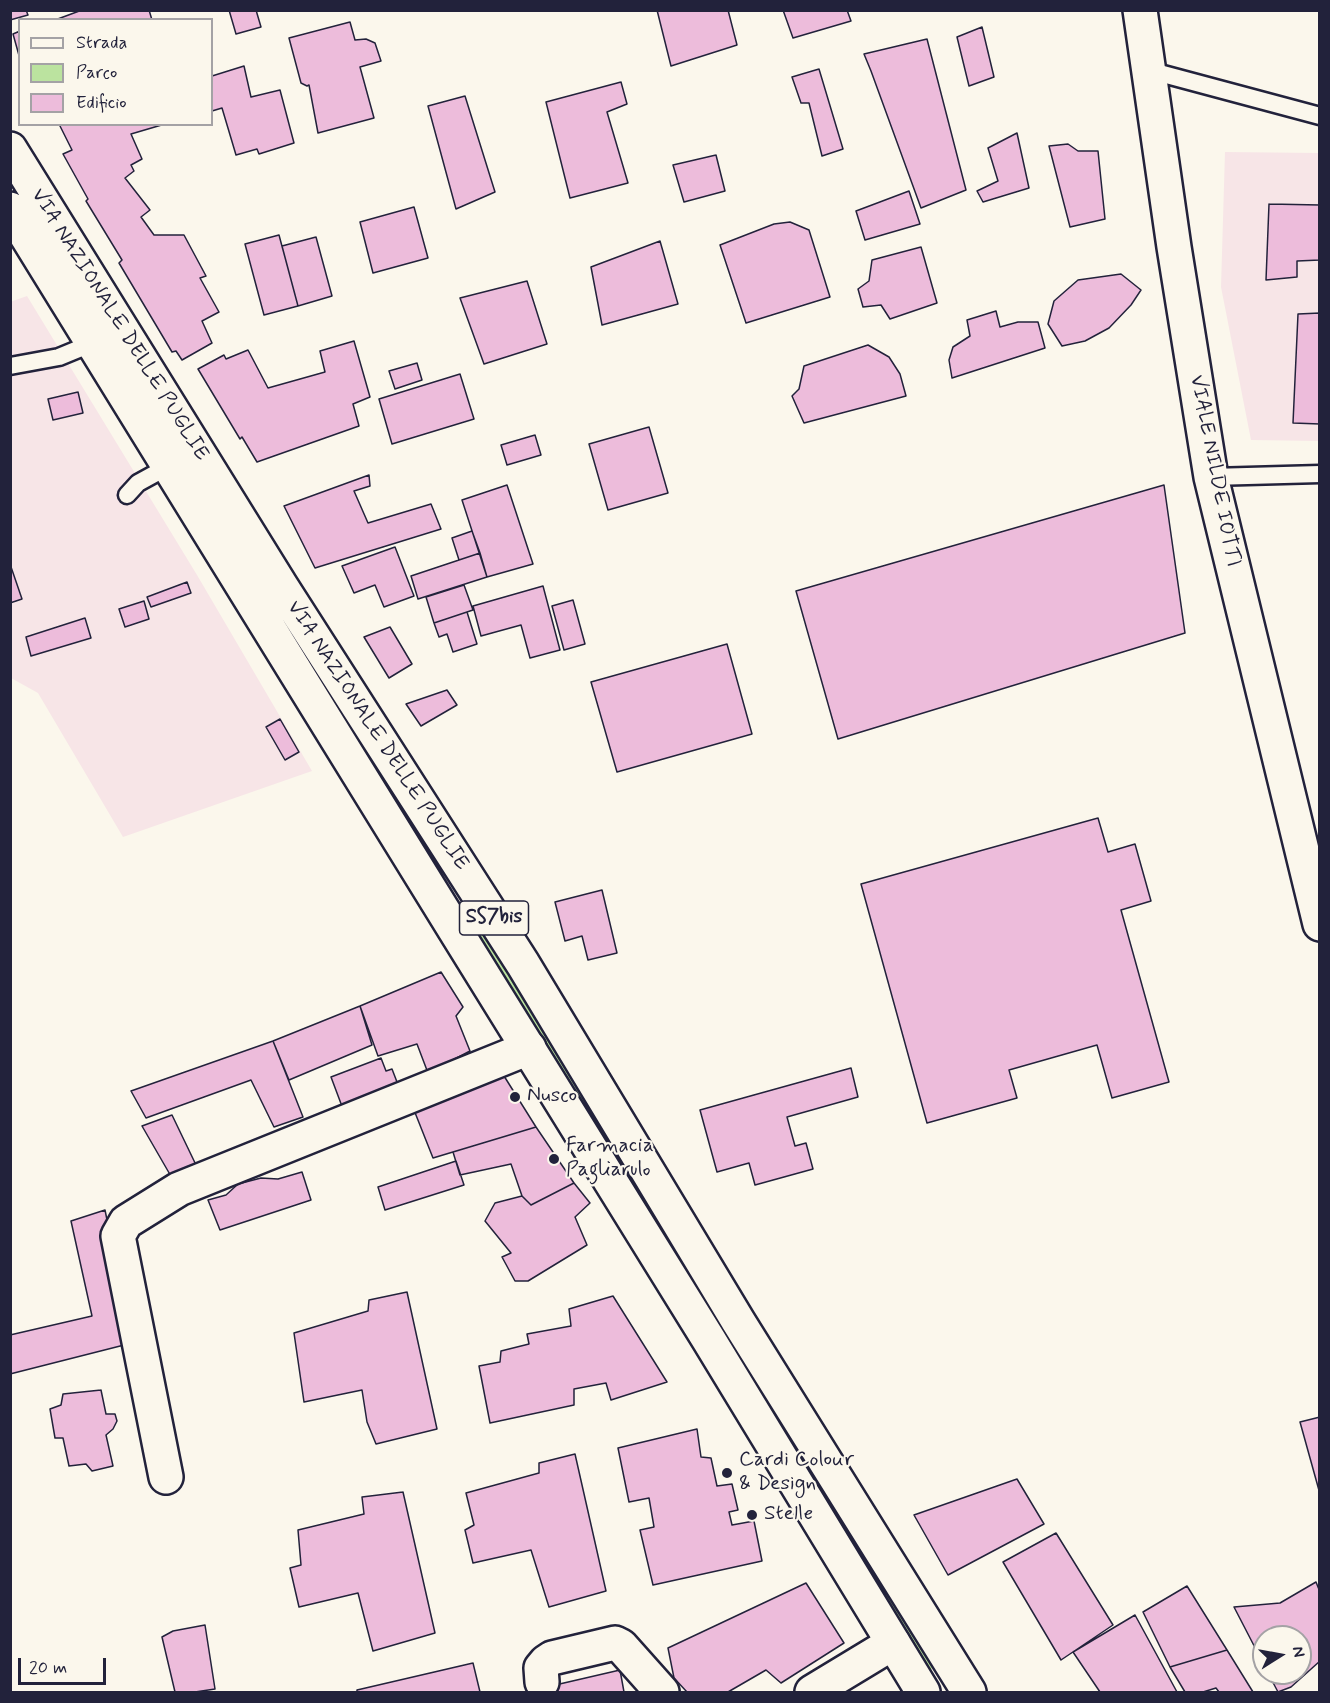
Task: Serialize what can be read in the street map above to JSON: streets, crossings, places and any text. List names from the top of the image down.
{
  "streets": {
    "main road": ["VIA NAZIONALE DELLE PUGLIE", "VIALE NILDE IOTTI", "SS7bis"]
  },
  "places": [
    "Nusco",
    "Farmacia Pagliarulo",
    "Cardi Colour & Design",
    "Stelle"
  ],
  "legend": ["Strada", "Parco", "Edificio"],
  "scale_bar": "20 m",
  "north": "right"
}
